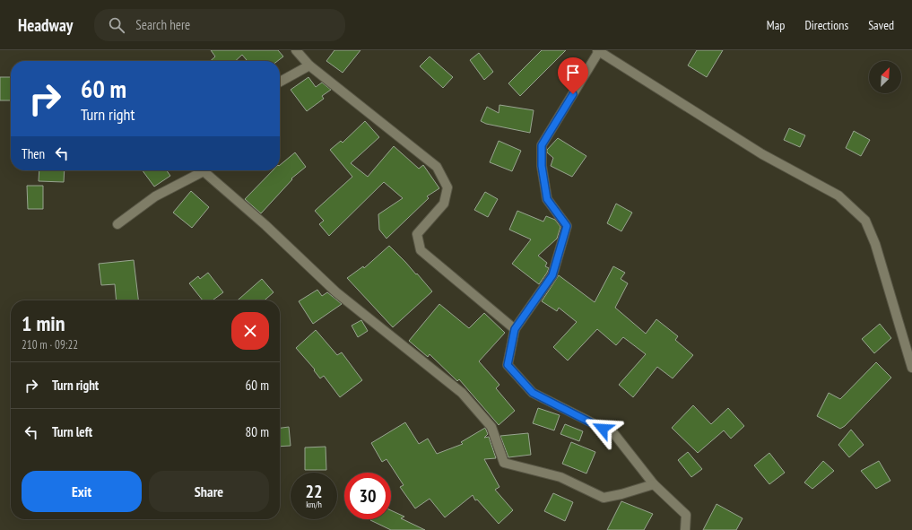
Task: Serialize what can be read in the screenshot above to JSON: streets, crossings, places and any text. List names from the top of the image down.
{
  "north": "top right",
  "page": {
    "header": "Headway",
    "search": "Search here",
    "nav": ["Map", "Directions", "Saved"],
    "turn": ["60 m", "Turn right"],
    "then": "Then",
    "heading": ["1 min", "210 m · 09:22"],
    "list": [
      {
        "name": "Turn right",
        "value": "60 m"
      },
      {
        "name": "Turn left",
        "value": "80 m"
      }
    ],
    "buttons": ["Exit", "Share"],
    "speed": "22 km/h",
    "limit": "30"
  }
}
